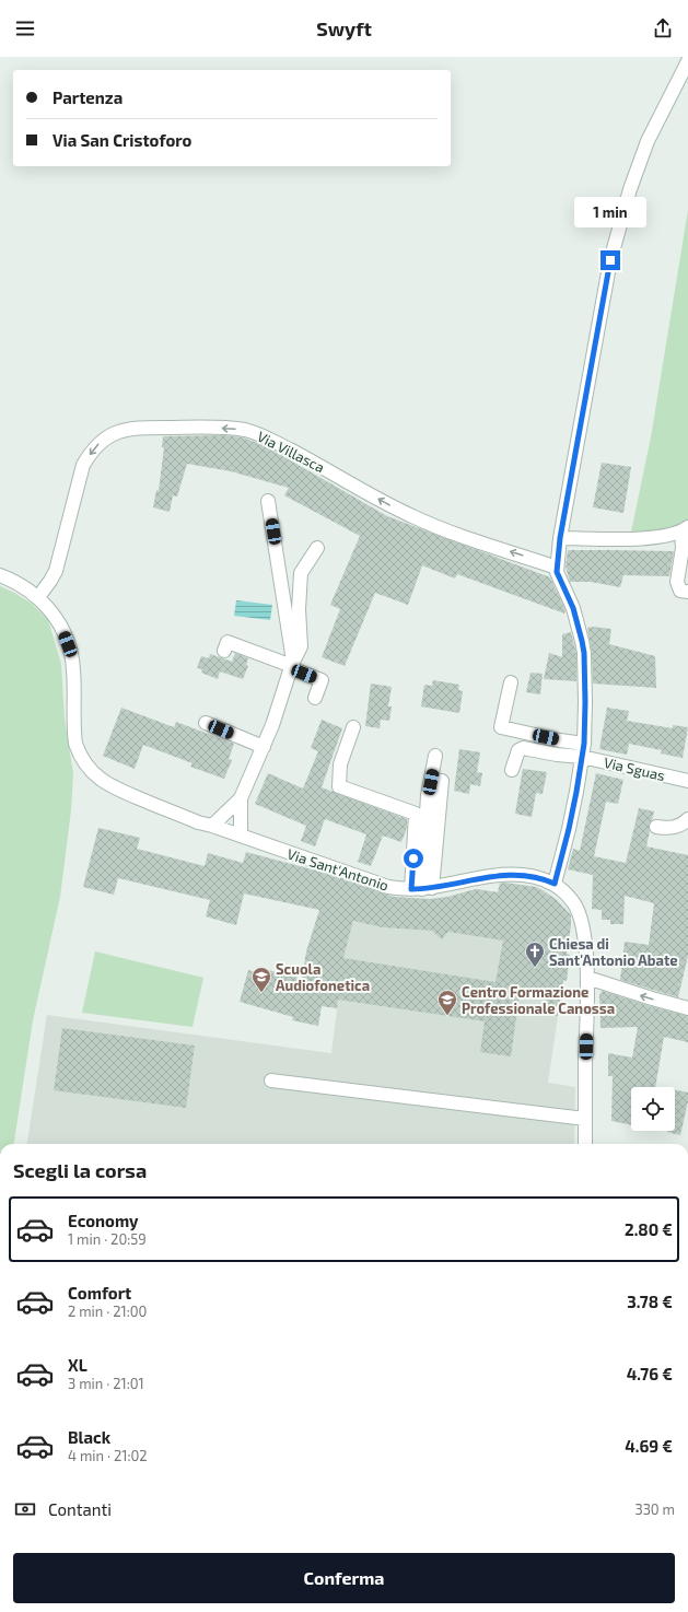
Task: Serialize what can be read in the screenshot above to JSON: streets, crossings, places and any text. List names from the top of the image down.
{
  "streets": {
    "street": ["Via Villasca", "Via Sguas", "Via Sant'Antonio"]
  },
  "crossings": [
    ["Via Villasca", "Via Sant'Antonio"]
  ],
  "places": {
    "church": ["Chiesa di Sant'Antonio Abate"],
    "school or university": ["Scuola Audiofonetica", "Centro Formazione Professionale Canossa"]
  },
  "page": {
    "header": "Swyft",
    "banner": ["Partenza", "Via San Cristoforo"],
    "bubble": "1 min",
    "heading": "Scegli la corsa",
    "list": [
      {
        "name": "Economy",
        "note": "1 min · 20:59",
        "value": "2.80 €"
      },
      {
        "name": "Comfort",
        "note": "2 min · 21:00",
        "value": "3.78 €"
      },
      {
        "name": "XL",
        "note": "3 min · 21:01",
        "value": "4.76 €"
      },
      {
        "name": "Black",
        "note": "4 min · 21:02",
        "value": "4.69 €"
      }
    ],
    "pay": ["Contanti", "330 m"],
    "buttons": "Conferma"
  }
}
